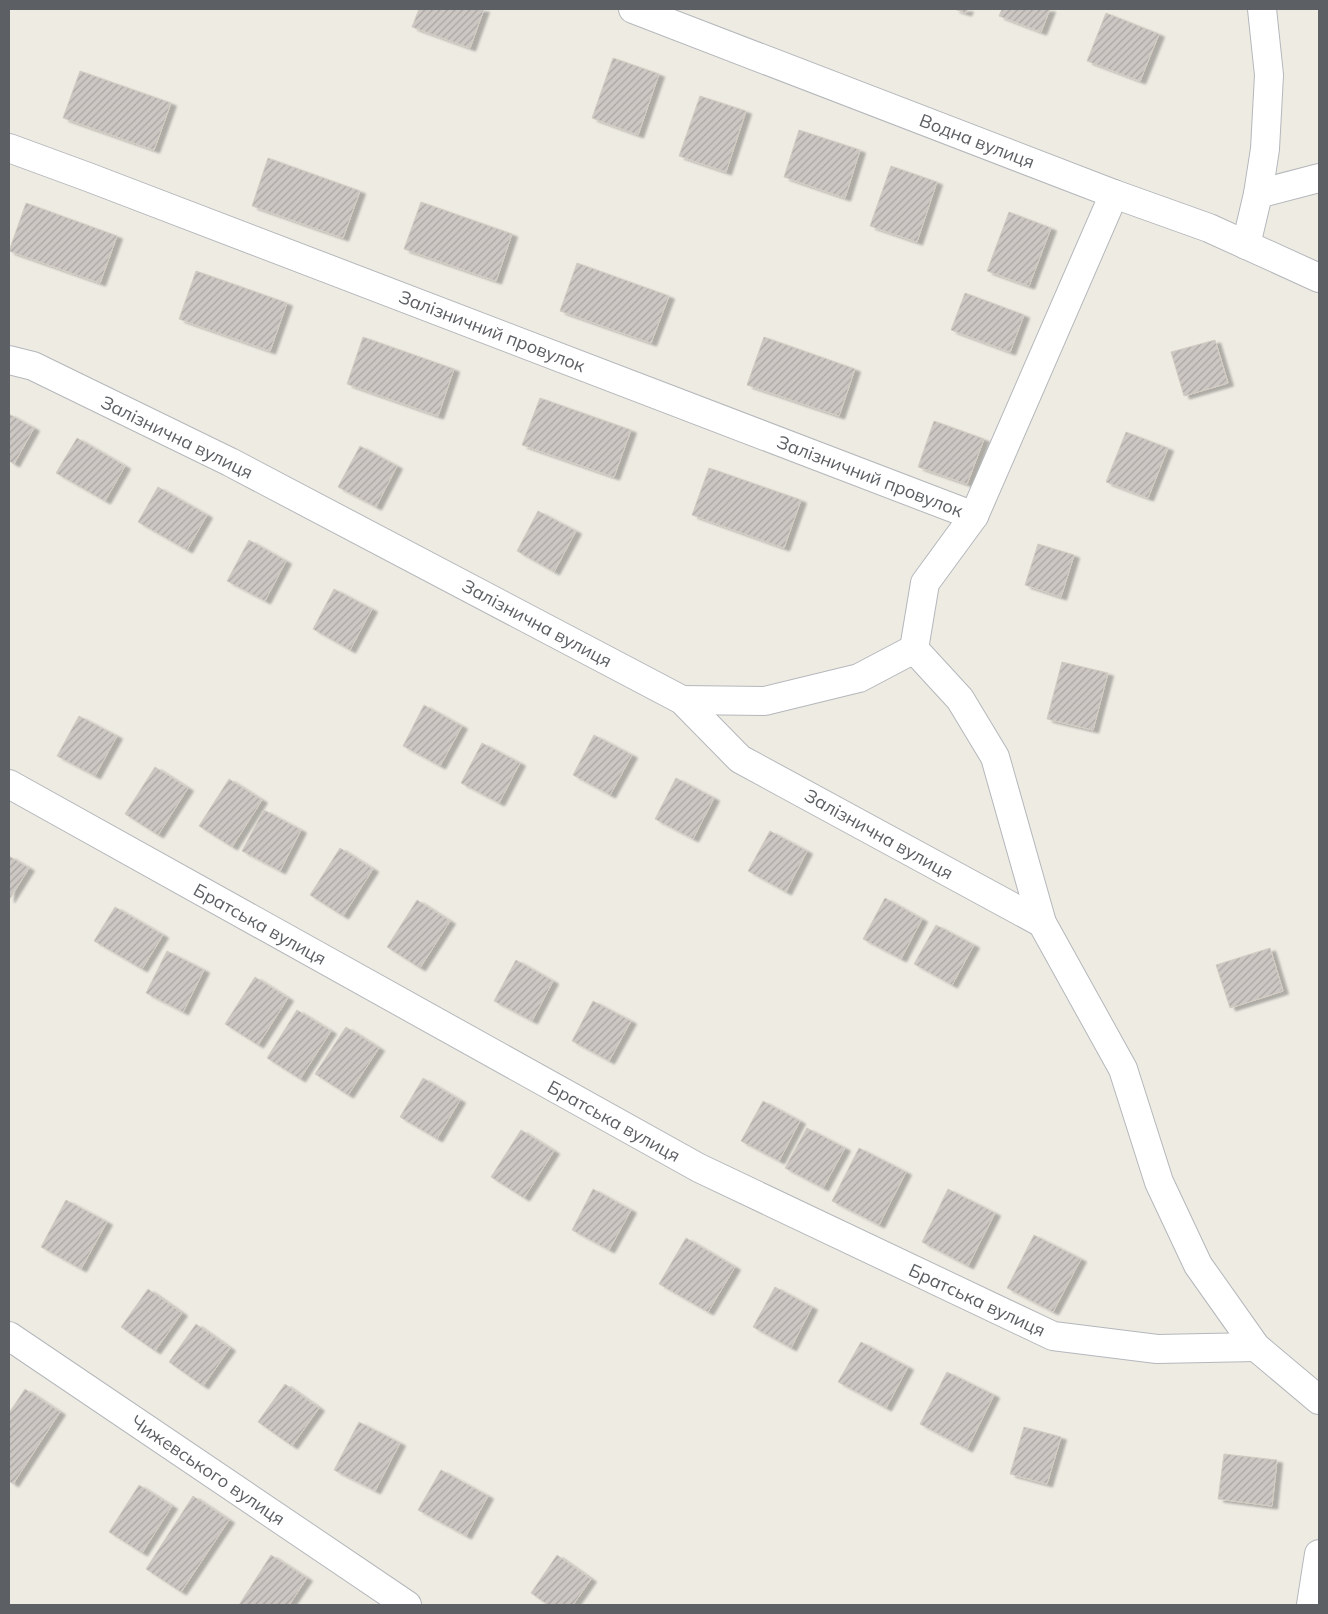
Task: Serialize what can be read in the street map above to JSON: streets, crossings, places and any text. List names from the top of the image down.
{
  "streets": {
    "street": [
      "Водна вулиця",
      "Залізничний провулок",
      "Залізнична вулиця",
      "Братська вулиця",
      "Чижевського вулиця"
    ]
  }
}
